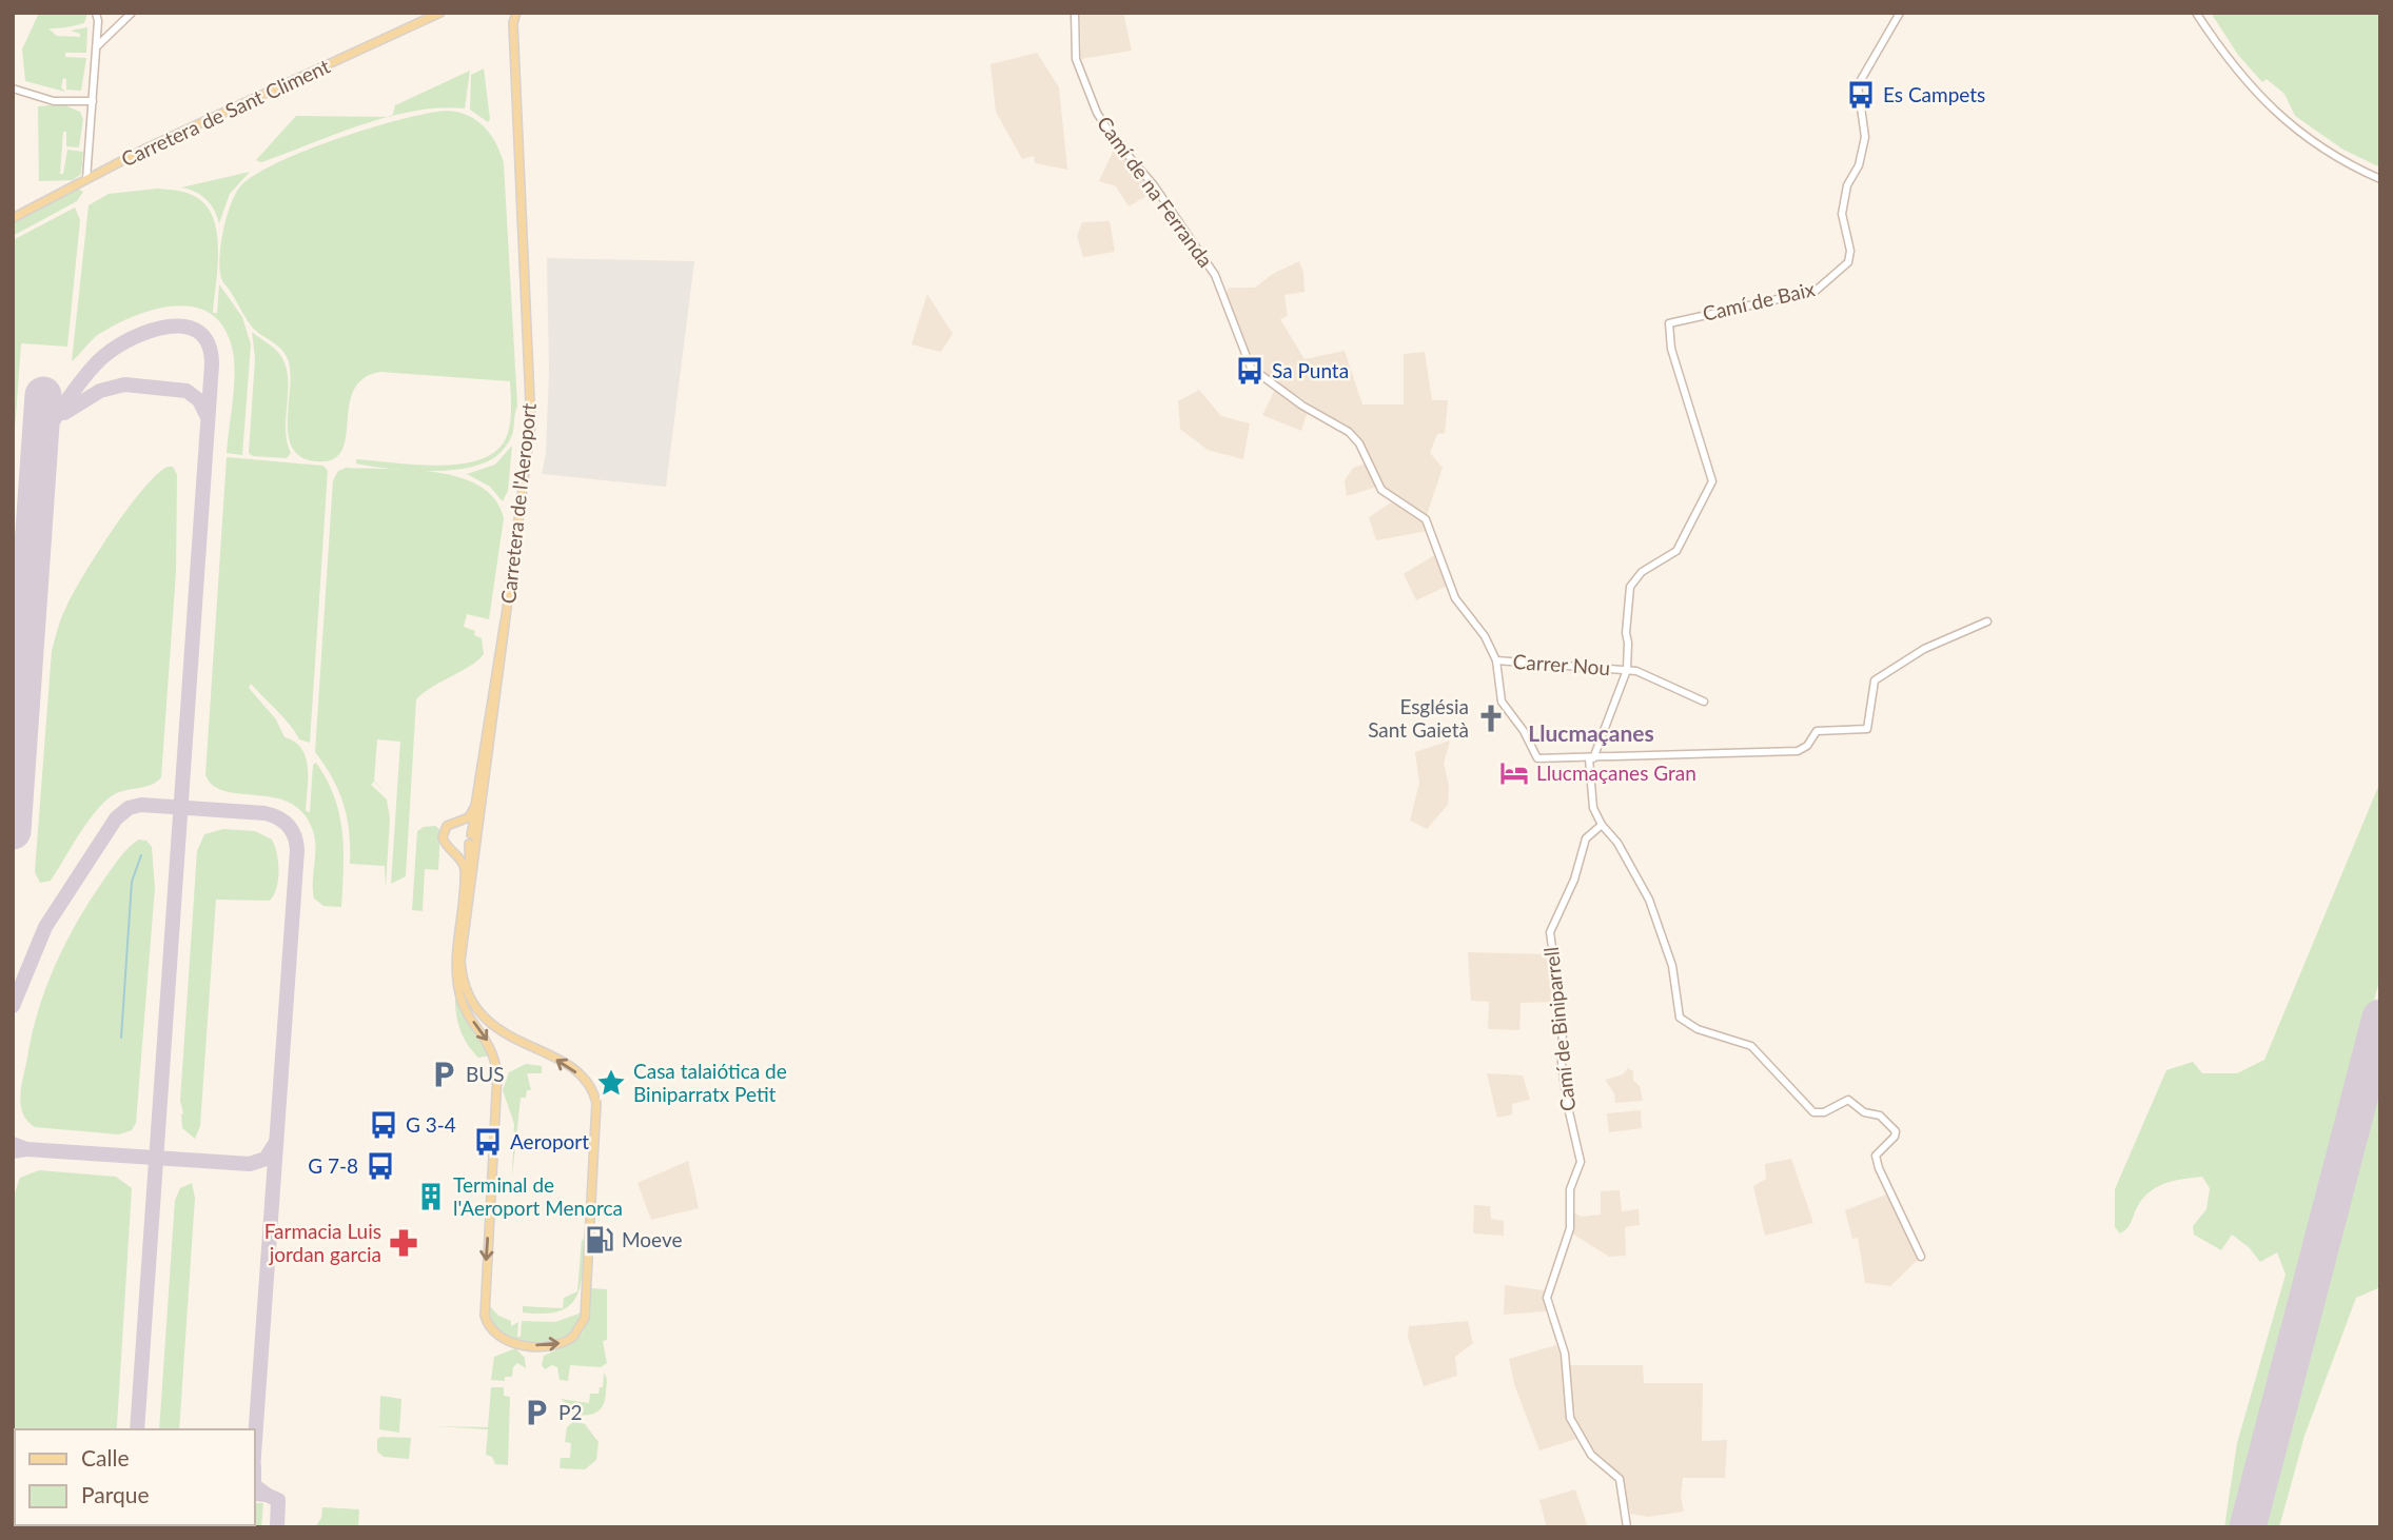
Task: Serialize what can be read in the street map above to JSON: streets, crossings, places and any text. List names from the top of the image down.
{
  "streets": {
    "main road": ["Carretera de Sant Climent", "Carretera de l'Aeroport"],
    "street": [
      "Camí de na Ferranda",
      "Camí de Baix",
      "Carrer Nou",
      "Camí de Biniparrell"
    ]
  },
  "crossings": [
    ["Camí de na Ferranda", "Carrer Nou"],
    ["Camí de Baix", "Carrer Nou"]
  ],
  "districts": ["Llucmaçanes"],
  "places": {
    "bus stop": [
      "Es Campets",
      "Sa Punta",
      "G 3-4",
      "Aeroport",
      "G 7-8"
    ],
    "church": ["Església Sant Gaietà"],
    "hotel": ["Llucmaçanes Gran"],
    "parking": ["BUS", "P2"],
    "place": ["Casa talaiótica de Biniparratx Petit"],
    "building": ["Terminal de l'Aeroport Menorca"],
    "fuel station": ["Moeve"],
    "pharmacy": ["Farmacia Luis jordan garcia"]
  },
  "legend": ["Calle", "Parque"]
}
